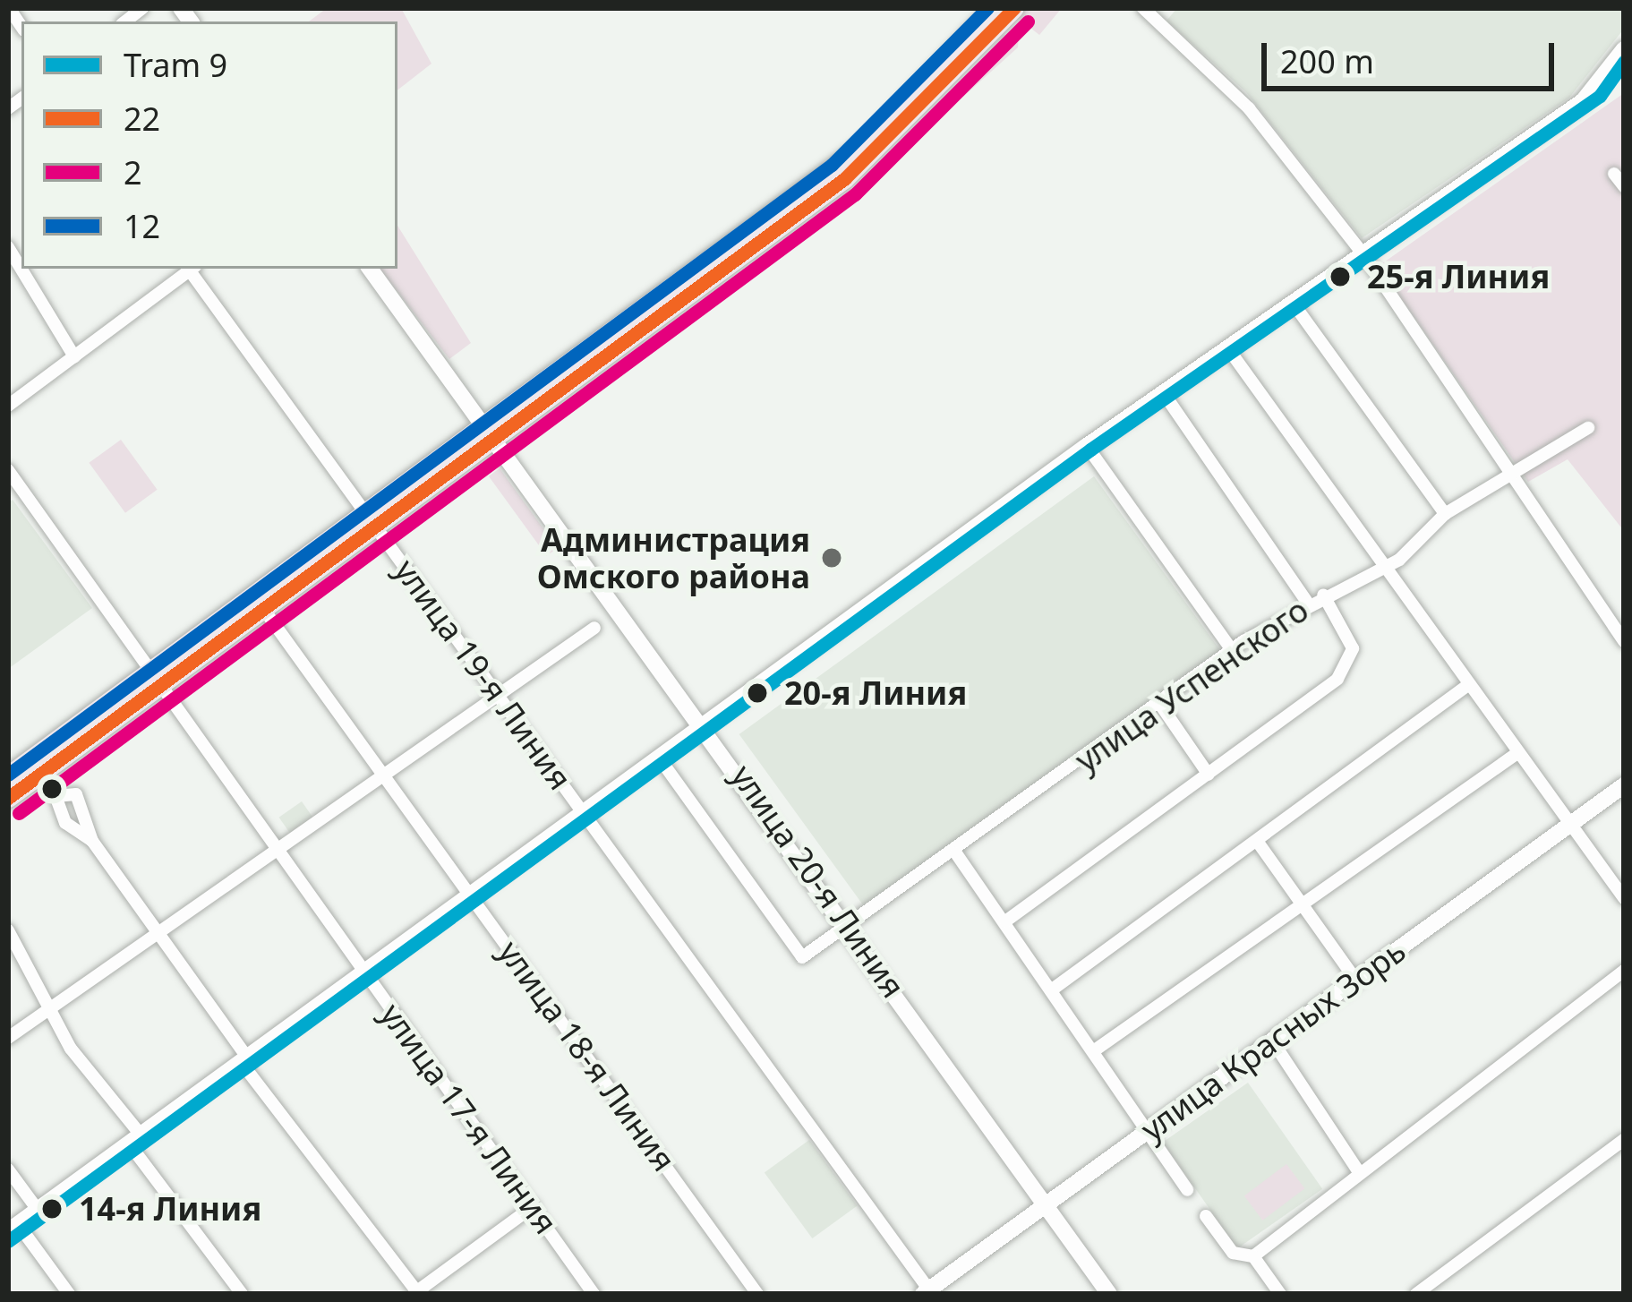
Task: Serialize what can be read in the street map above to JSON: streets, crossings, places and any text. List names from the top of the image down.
{
  "streets": {
    "main road": ["улица 20-я Линия", "улица Красных Зорь"],
    "street": [
      "улица 19-я Линия",
      "улица Успенского",
      "улица 18-я Линия",
      "улица 17-я Линия"
    ]
  },
  "crossings": [
    ["улица 19-я Линия", "улица Красных Зорь"],
    ["улица Успенского", "улица 20-я Линия"],
    ["улица 20-я Линия", "улица Красных Зорь"]
  ],
  "places": [
    "25-я Линия",
    "Администрация Омского района",
    "20-я Линия",
    "14-я Линия"
  ],
  "lines": [
    "transit line 22",
    "transit line 12",
    "transit line 2",
    "tram line 9"
  ],
  "legend": [
    "Tram 9",
    "22",
    "2",
    "12"
  ],
  "scale_bar": "200 m"
}
